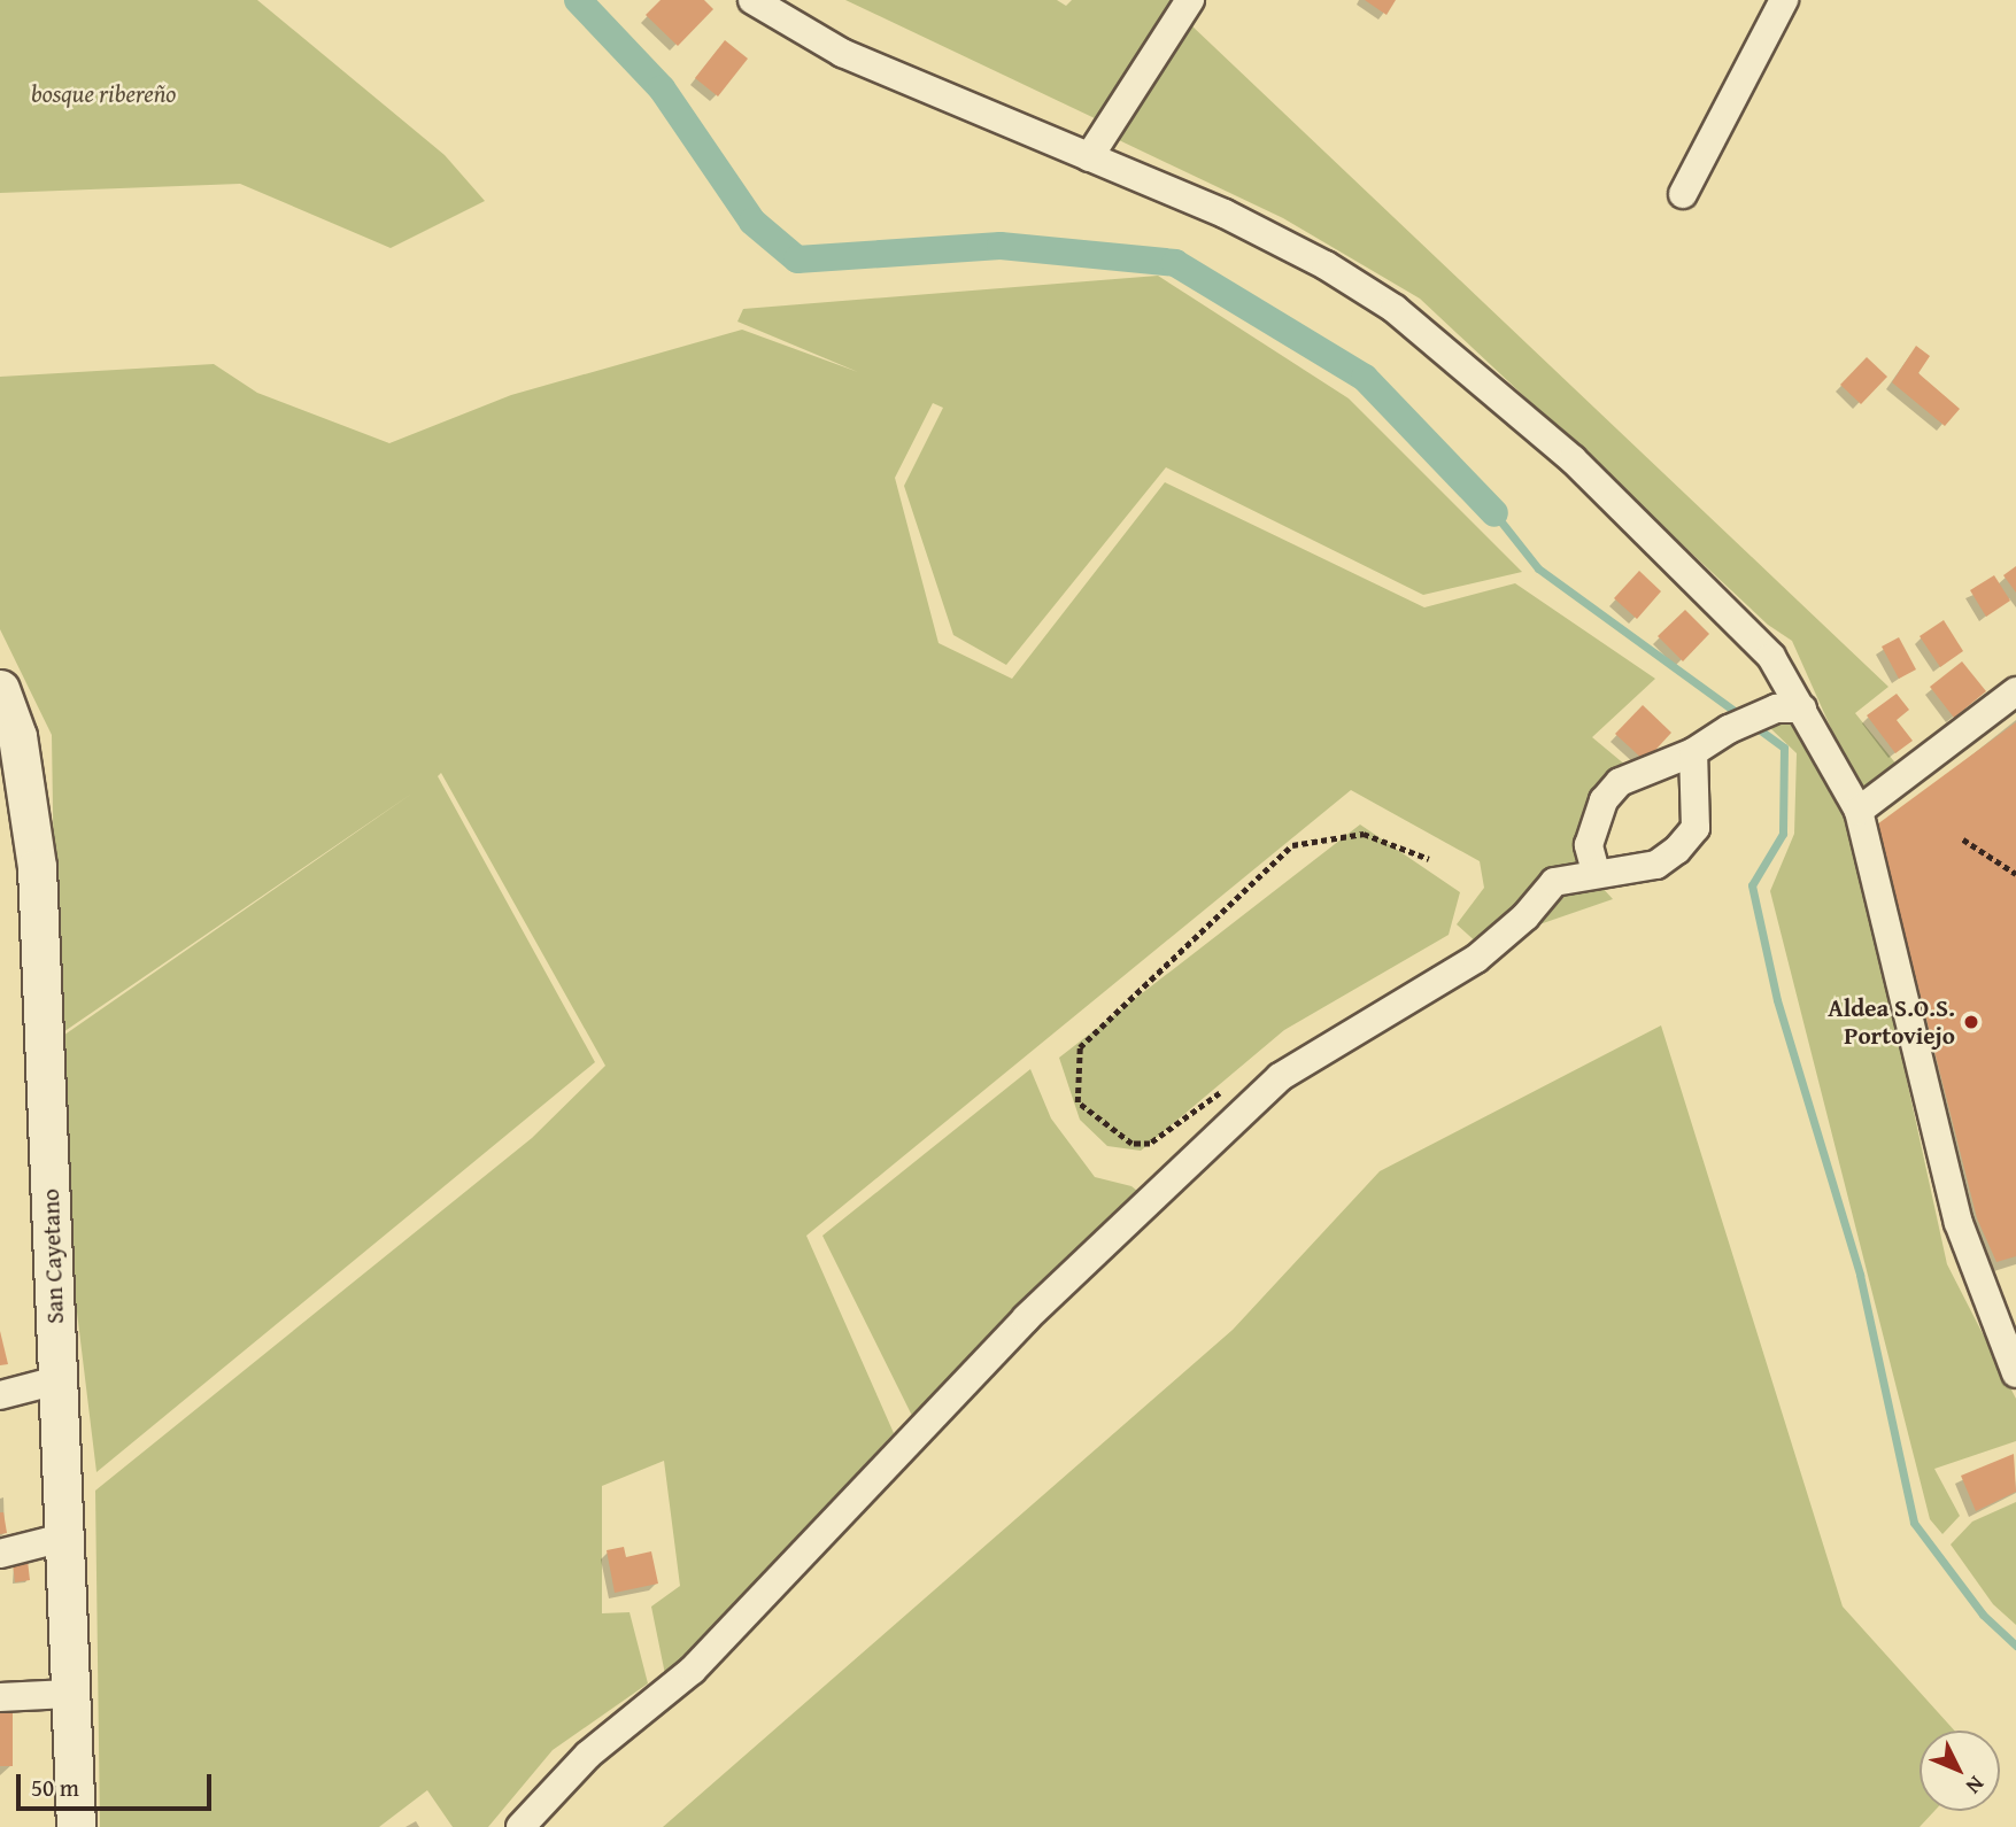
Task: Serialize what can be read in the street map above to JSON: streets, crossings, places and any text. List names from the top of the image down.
{
  "streets": {
    "main road": ["San Cayetano"]
  },
  "parks": ["bosque ribereño"],
  "places": ["Aldea S.O.S. Portoviejo"],
  "scale_bar": "50 m",
  "north": "bottom right"
}
